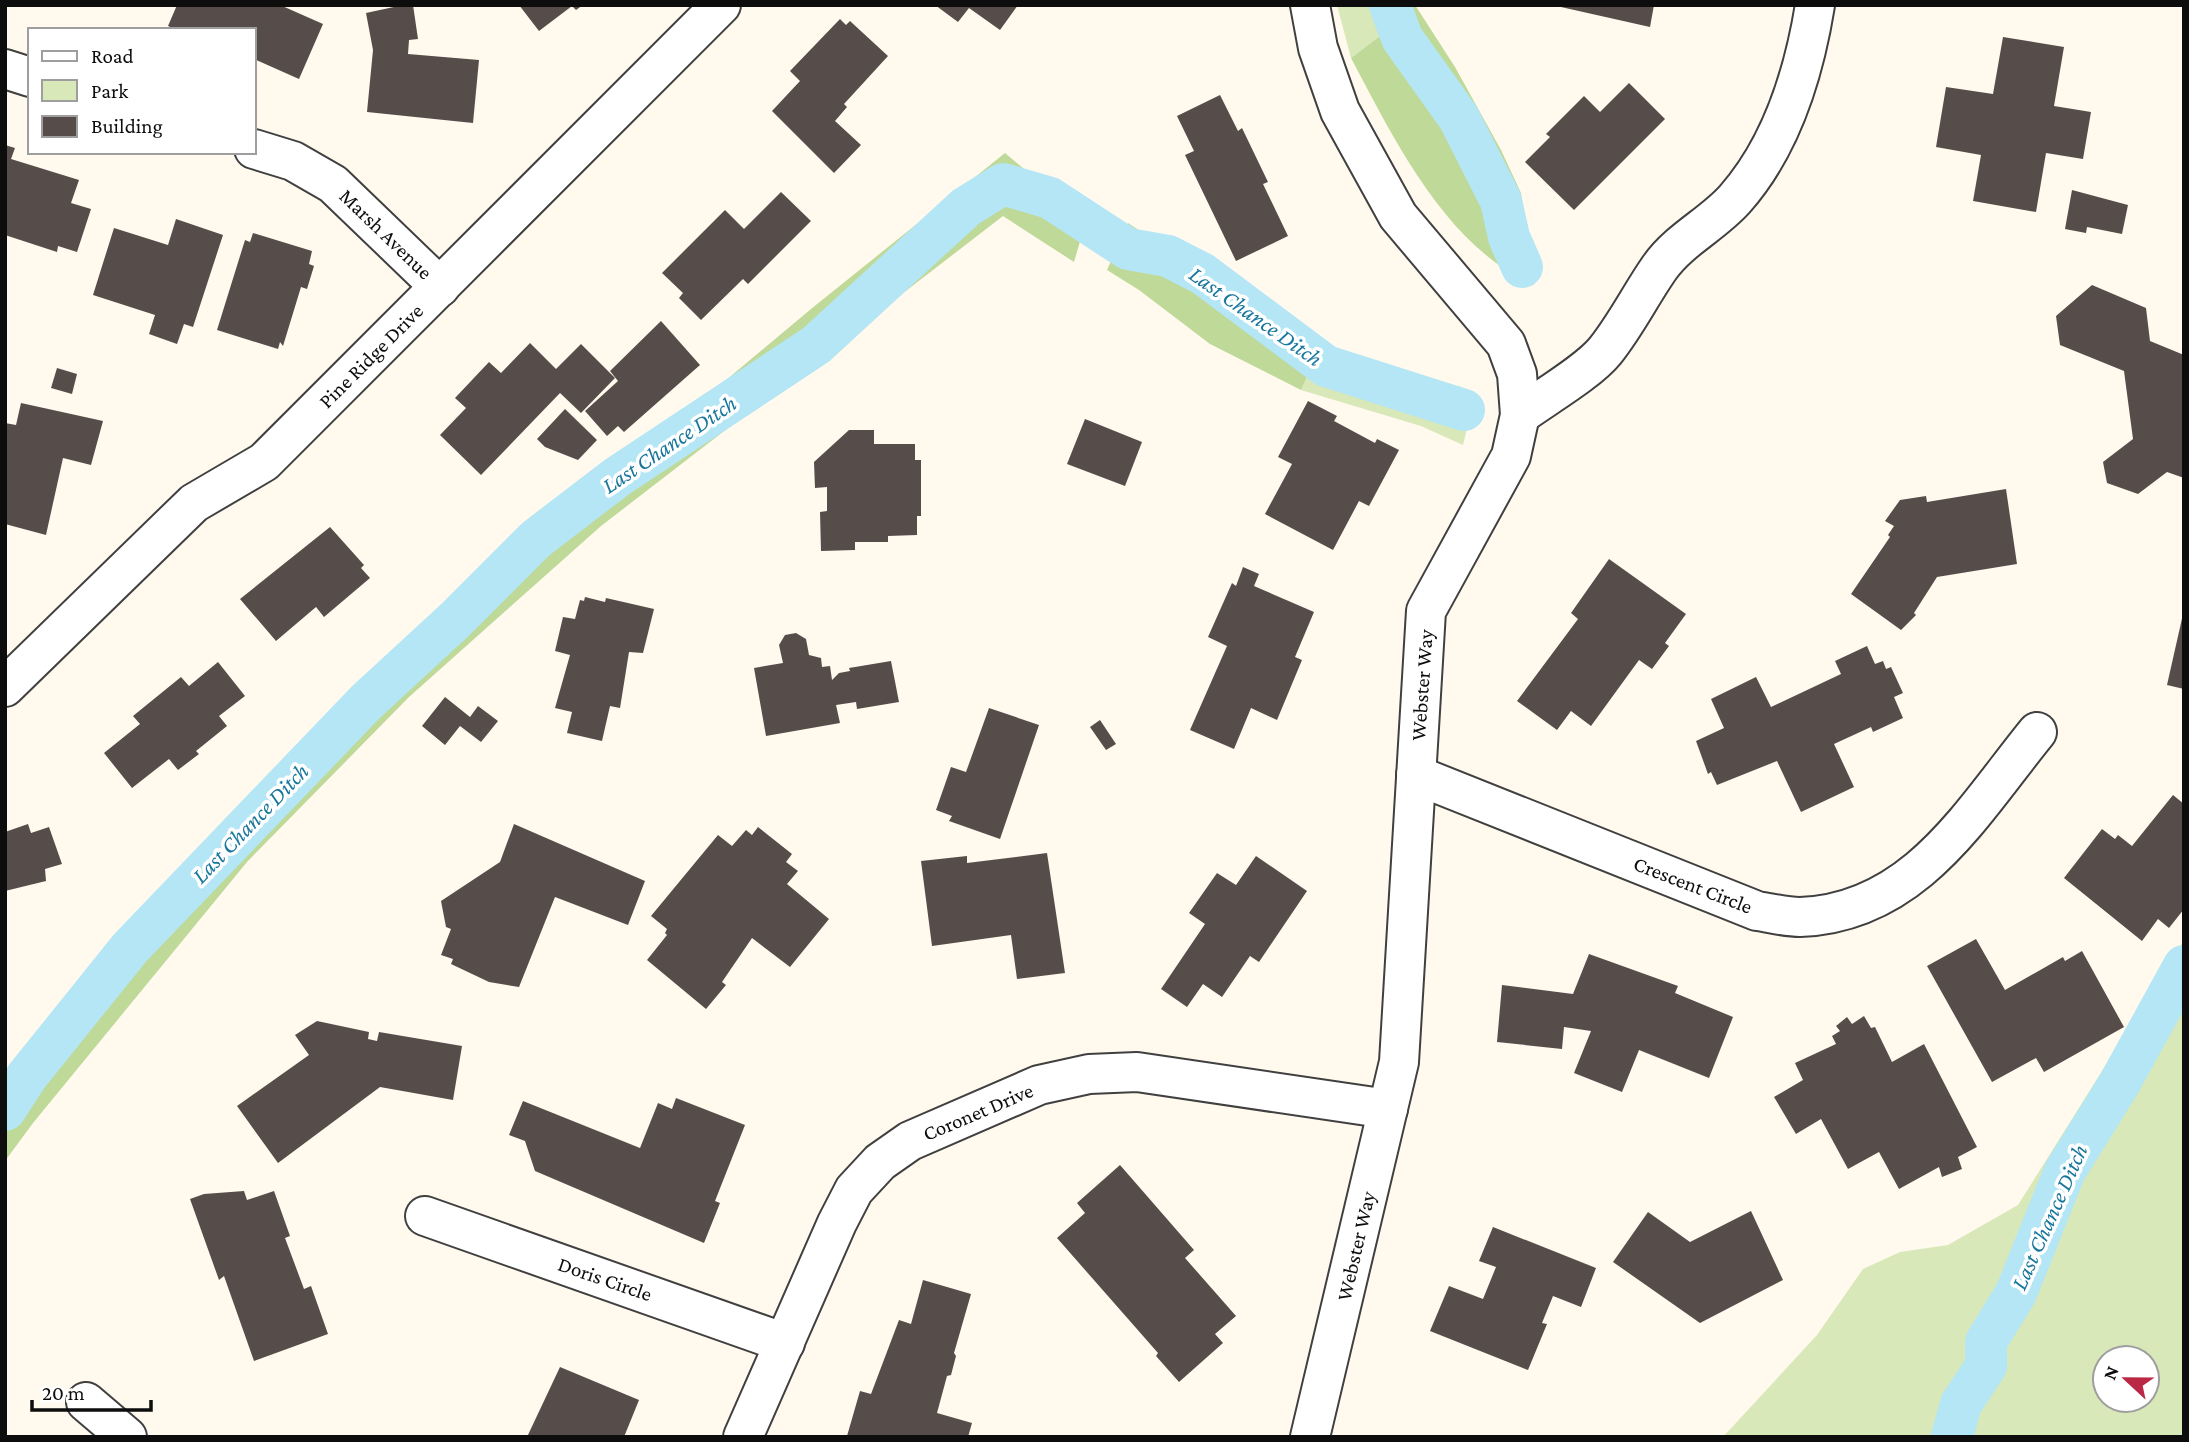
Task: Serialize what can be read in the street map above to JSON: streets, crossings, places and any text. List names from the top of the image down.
{
  "streets": {
    "street": [
      "Marsh Avenue",
      "Pine Ridge Drive",
      "Webster Way",
      "Crescent Circle",
      "Coronet Drive",
      "Doris Circle"
    ]
  },
  "crossings": [
    ["Marsh Avenue", "Pine Ridge Drive"],
    ["Webster Way", "Crescent Circle"],
    ["Webster Way", "Coronet Drive"],
    ["Coronet Drive", "Doris Circle"]
  ],
  "water": ["Last Chance Ditch"],
  "legend": ["Road", "Park", "Building"],
  "scale_bar": "20 m",
  "north": "left"
}
